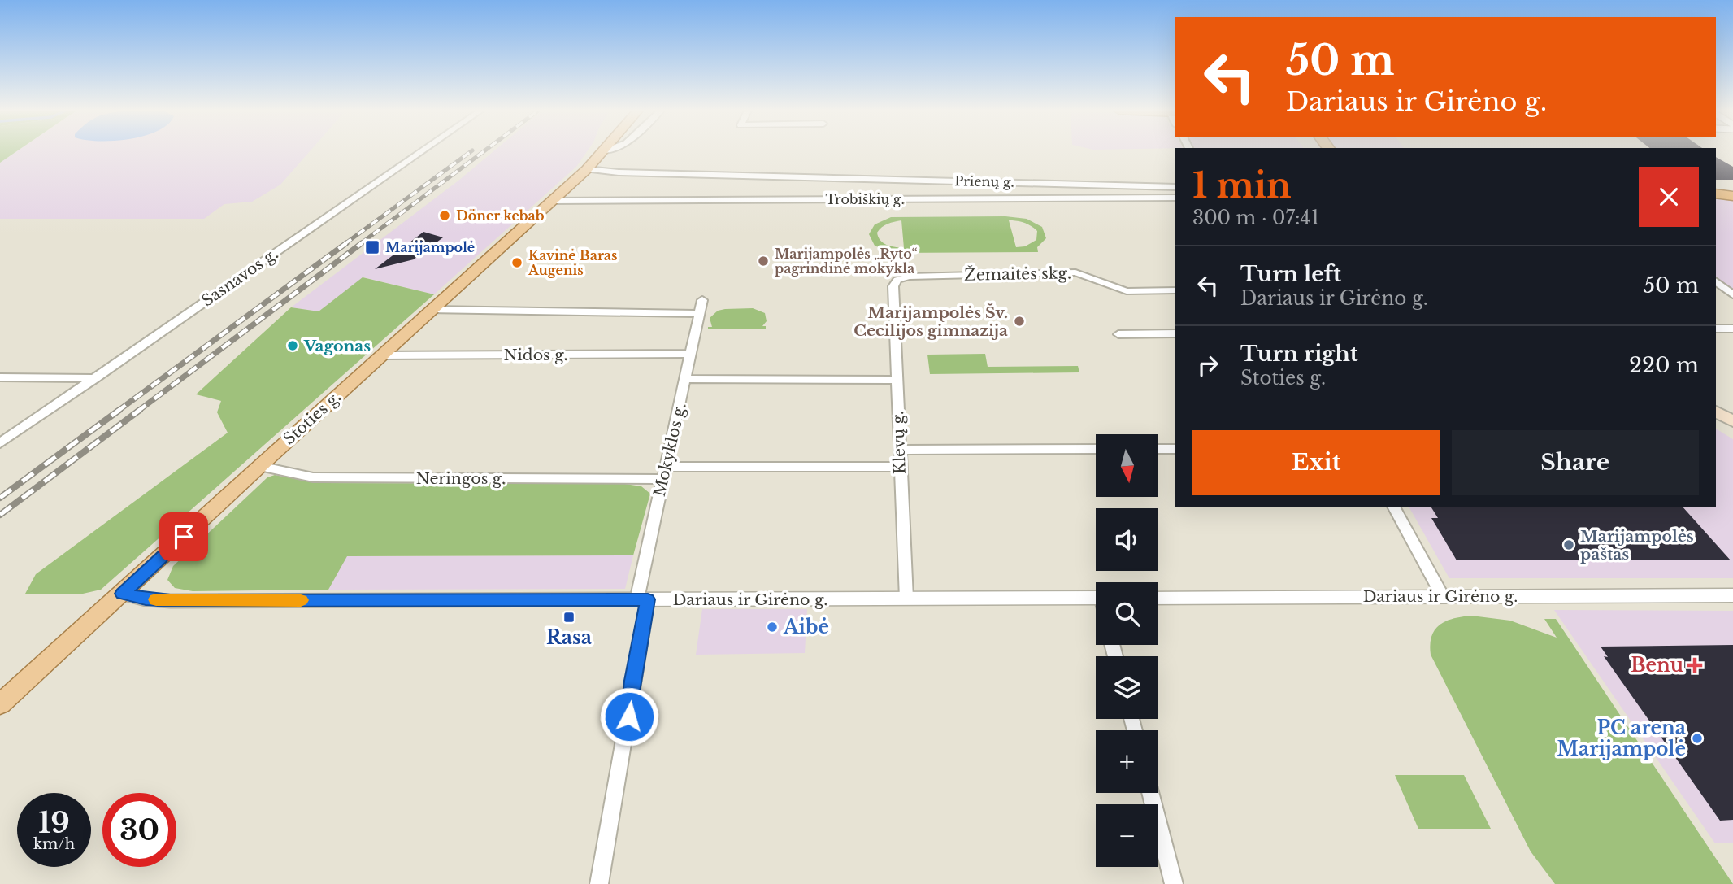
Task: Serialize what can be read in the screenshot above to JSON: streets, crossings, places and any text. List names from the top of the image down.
{
  "streets": {
    "main road": ["Stoties g."],
    "street": [
      "Prienų g.",
      "Trobiškių g.",
      "Žemaitės skg.",
      "Sasnavos g.",
      "Nidos g.",
      "Klevų g.",
      "Mokyklos g.",
      "Neringos g.",
      "Dariaus ir Girėno g."
    ]
  },
  "crossings": [
    ["Prienų g.", "Stoties g."],
    ["Trobiškių g.", "Stoties g."],
    ["Žemaitės skg.", "Klevų g."],
    ["Nidos g.", "Stoties g."],
    ["Nidos g.", "Mokyklos g."],
    ["Stoties g.", "Neringos g."],
    ["Stoties g.", "Dariaus ir Girėno g."],
    ["Klevų g.", "Dariaus ir Girėno g."],
    ["Mokyklos g.", "Neringos g."],
    ["Mokyklos g.", "Dariaus ir Girėno g."]
  ],
  "places": {
    "other": [
      "Döner kebab",
      "Marijampolės „Ryto“ pagrindinė mokykla",
      "Kavinė Baras Augenis",
      "Marijampolės Šv. Cecilijos gimnazija",
      "Vagonas",
      "Marijampolės paštas",
      "Aibė",
      "PC arena Marijampolė"
    ],
    "transit": ["Marijampolė", "Rasa"],
    "health": ["Benu"]
  },
  "north": "bottom",
  "page": {
    "turn": ["50 m", "Dariaus ir Girėno g."],
    "heading": ["1 min", "300 m · 07:41"],
    "list": [
      {
        "name": "Turn left",
        "note": "Dariaus ir Girėno g.",
        "value": "50 m"
      },
      {
        "name": "Turn right",
        "note": "Stoties g.",
        "value": "220 m"
      }
    ],
    "buttons": ["Exit", "Share"],
    "map_buttons": ["+", "−"],
    "speed": "19 km/h",
    "limit": "30"
  }
}
